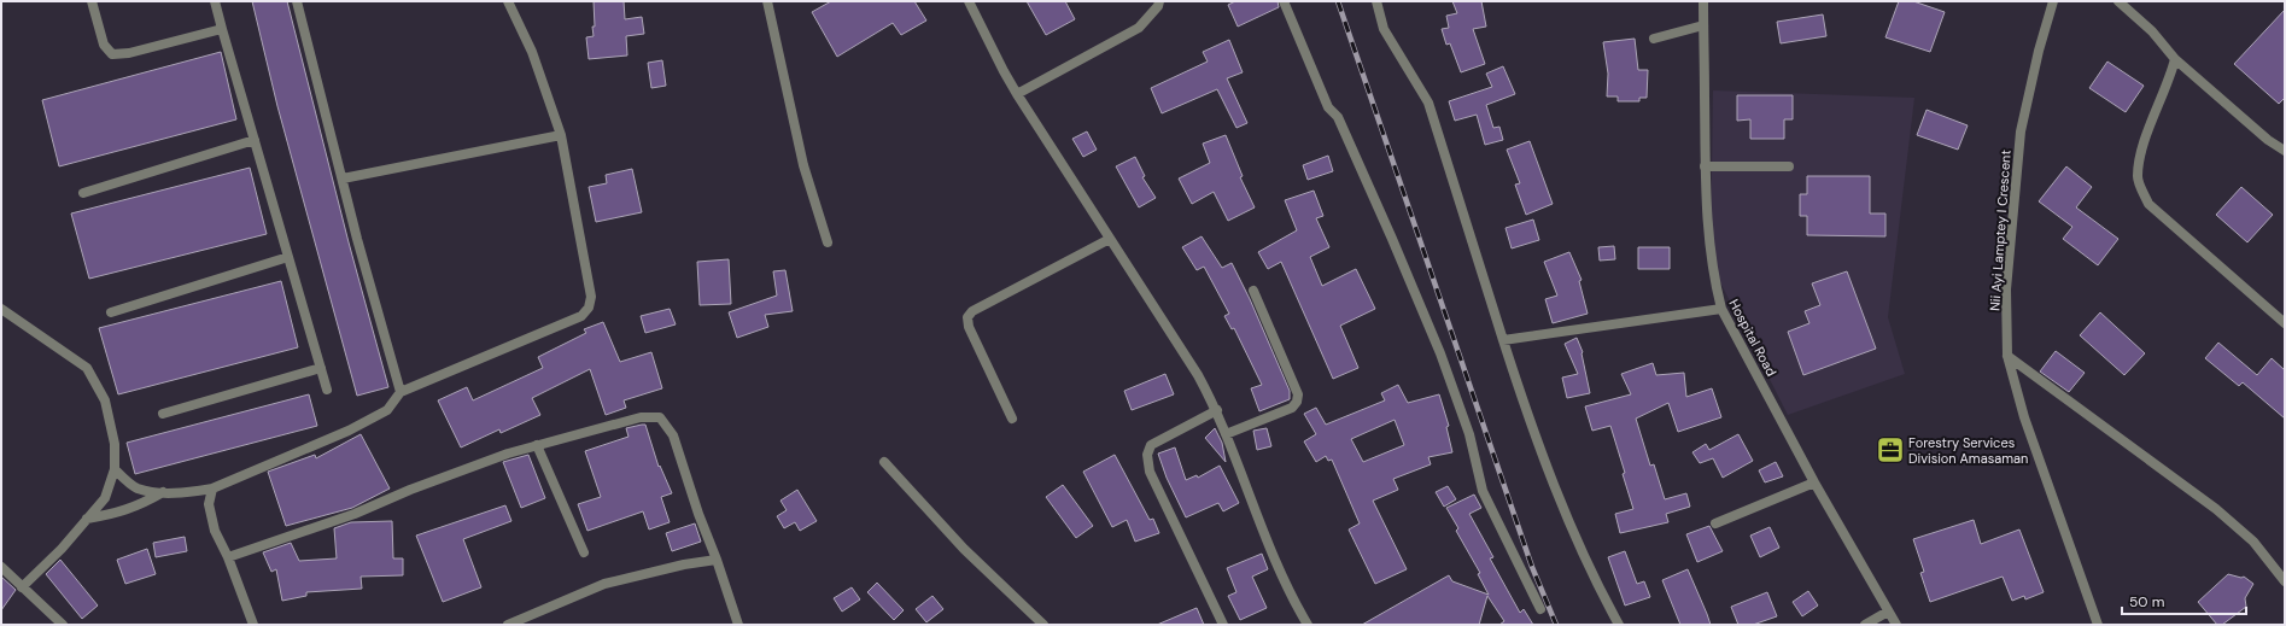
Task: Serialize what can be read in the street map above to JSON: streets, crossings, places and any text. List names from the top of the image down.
{
  "streets": {
    "street": ["Nii Ayi Lamptey I Crescent", "Hospital Road"]
  },
  "places": {
    "office": ["Forestry Services Division Amasaman"]
  },
  "scale_bar": "50 m"
}
